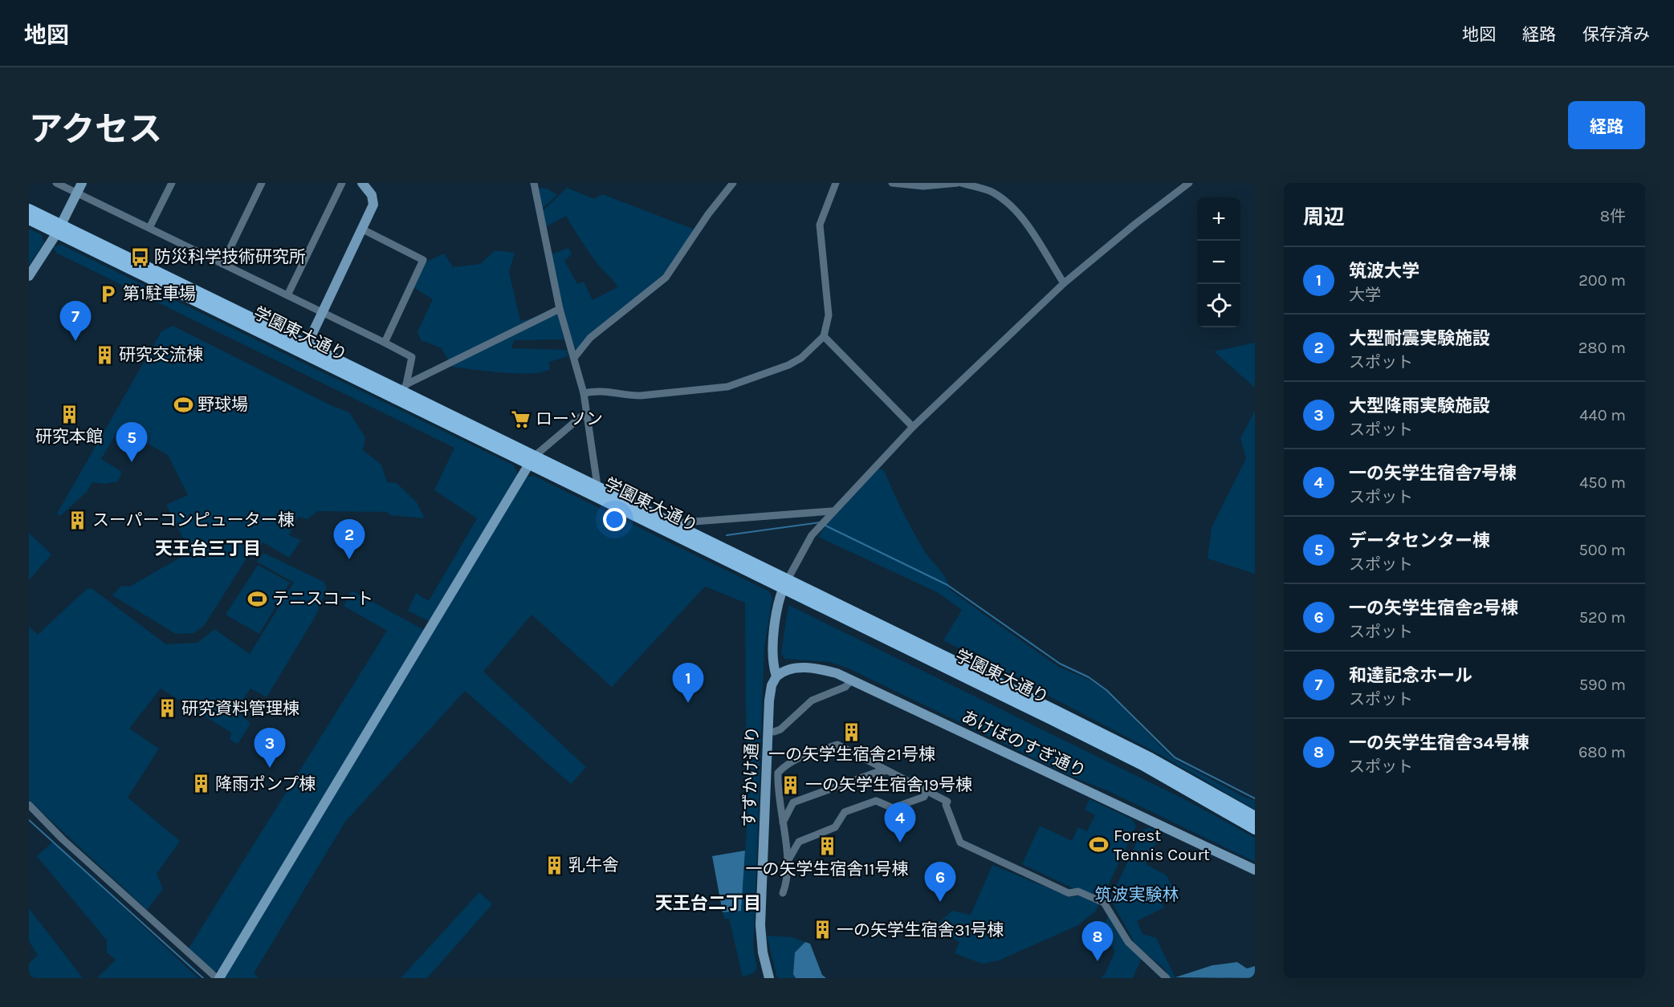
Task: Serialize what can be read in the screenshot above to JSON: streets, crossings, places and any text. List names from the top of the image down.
{
  "streets": {
    "main road": ["学園東大通り"],
    "street": ["あけぼのすぎ通り", "すずかけ通り"]
  },
  "crossings": [
    ["学園東大通り", "すずかけ通り"],
    ["あけぼのすぎ通り", "すずかけ通り"]
  ],
  "districts": ["天王台三丁目", "天王台二丁目"],
  "parks": ["筑波実験林"],
  "places": {
    "bus stop": ["防災科学技術研究所"],
    "parking": ["第1駐車場"],
    "building": [
      "研究交流棟",
      "研究本館",
      "スーパーコンピューター棟",
      "研究資料管理棟",
      "一の矢学生宿舎21号棟",
      "降雨ポンプ棟",
      "一の矢学生宿舎19号棟",
      "一の矢学生宿舎11号棟",
      "乳牛舎",
      "一の矢学生宿舎31号棟"
    ],
    "sports": ["野球場", "テニスコート", "Forest Tennis Court"],
    "supermarket": ["ローソン"]
  },
  "page": {
    "header": "地図",
    "nav": ["地図", "経路", "保存済み"],
    "title": "アクセス",
    "buttons": "経路",
    "heading": ["周辺", "8件"],
    "map_buttons": ["+", "−"],
    "list": [
      {
        "mark": "1",
        "name": "筑波大学",
        "note": "大学",
        "value": "200 m"
      },
      {
        "mark": "2",
        "name": "大型耐震実験施設",
        "note": "スポット",
        "value": "280 m"
      },
      {
        "mark": "3",
        "name": "大型降雨実験施設",
        "note": "スポット",
        "value": "440 m"
      },
      {
        "mark": "4",
        "name": "一の矢学生宿舎7号棟",
        "note": "スポット",
        "value": "450 m"
      },
      {
        "mark": "5",
        "name": "データセンター棟",
        "note": "スポット",
        "value": "500 m"
      },
      {
        "mark": "6",
        "name": "一の矢学生宿舎2号棟",
        "note": "スポット",
        "value": "520 m"
      },
      {
        "mark": "7",
        "name": "和達記念ホール",
        "note": "スポット",
        "value": "590 m"
      },
      {
        "mark": "8",
        "name": "一の矢学生宿舎34号棟",
        "note": "スポット",
        "value": "680 m"
      }
    ],
    "pins": [
      "7",
      "5",
      "2",
      "1",
      "3",
      "4",
      "6",
      "8"
    ]
  }
}
